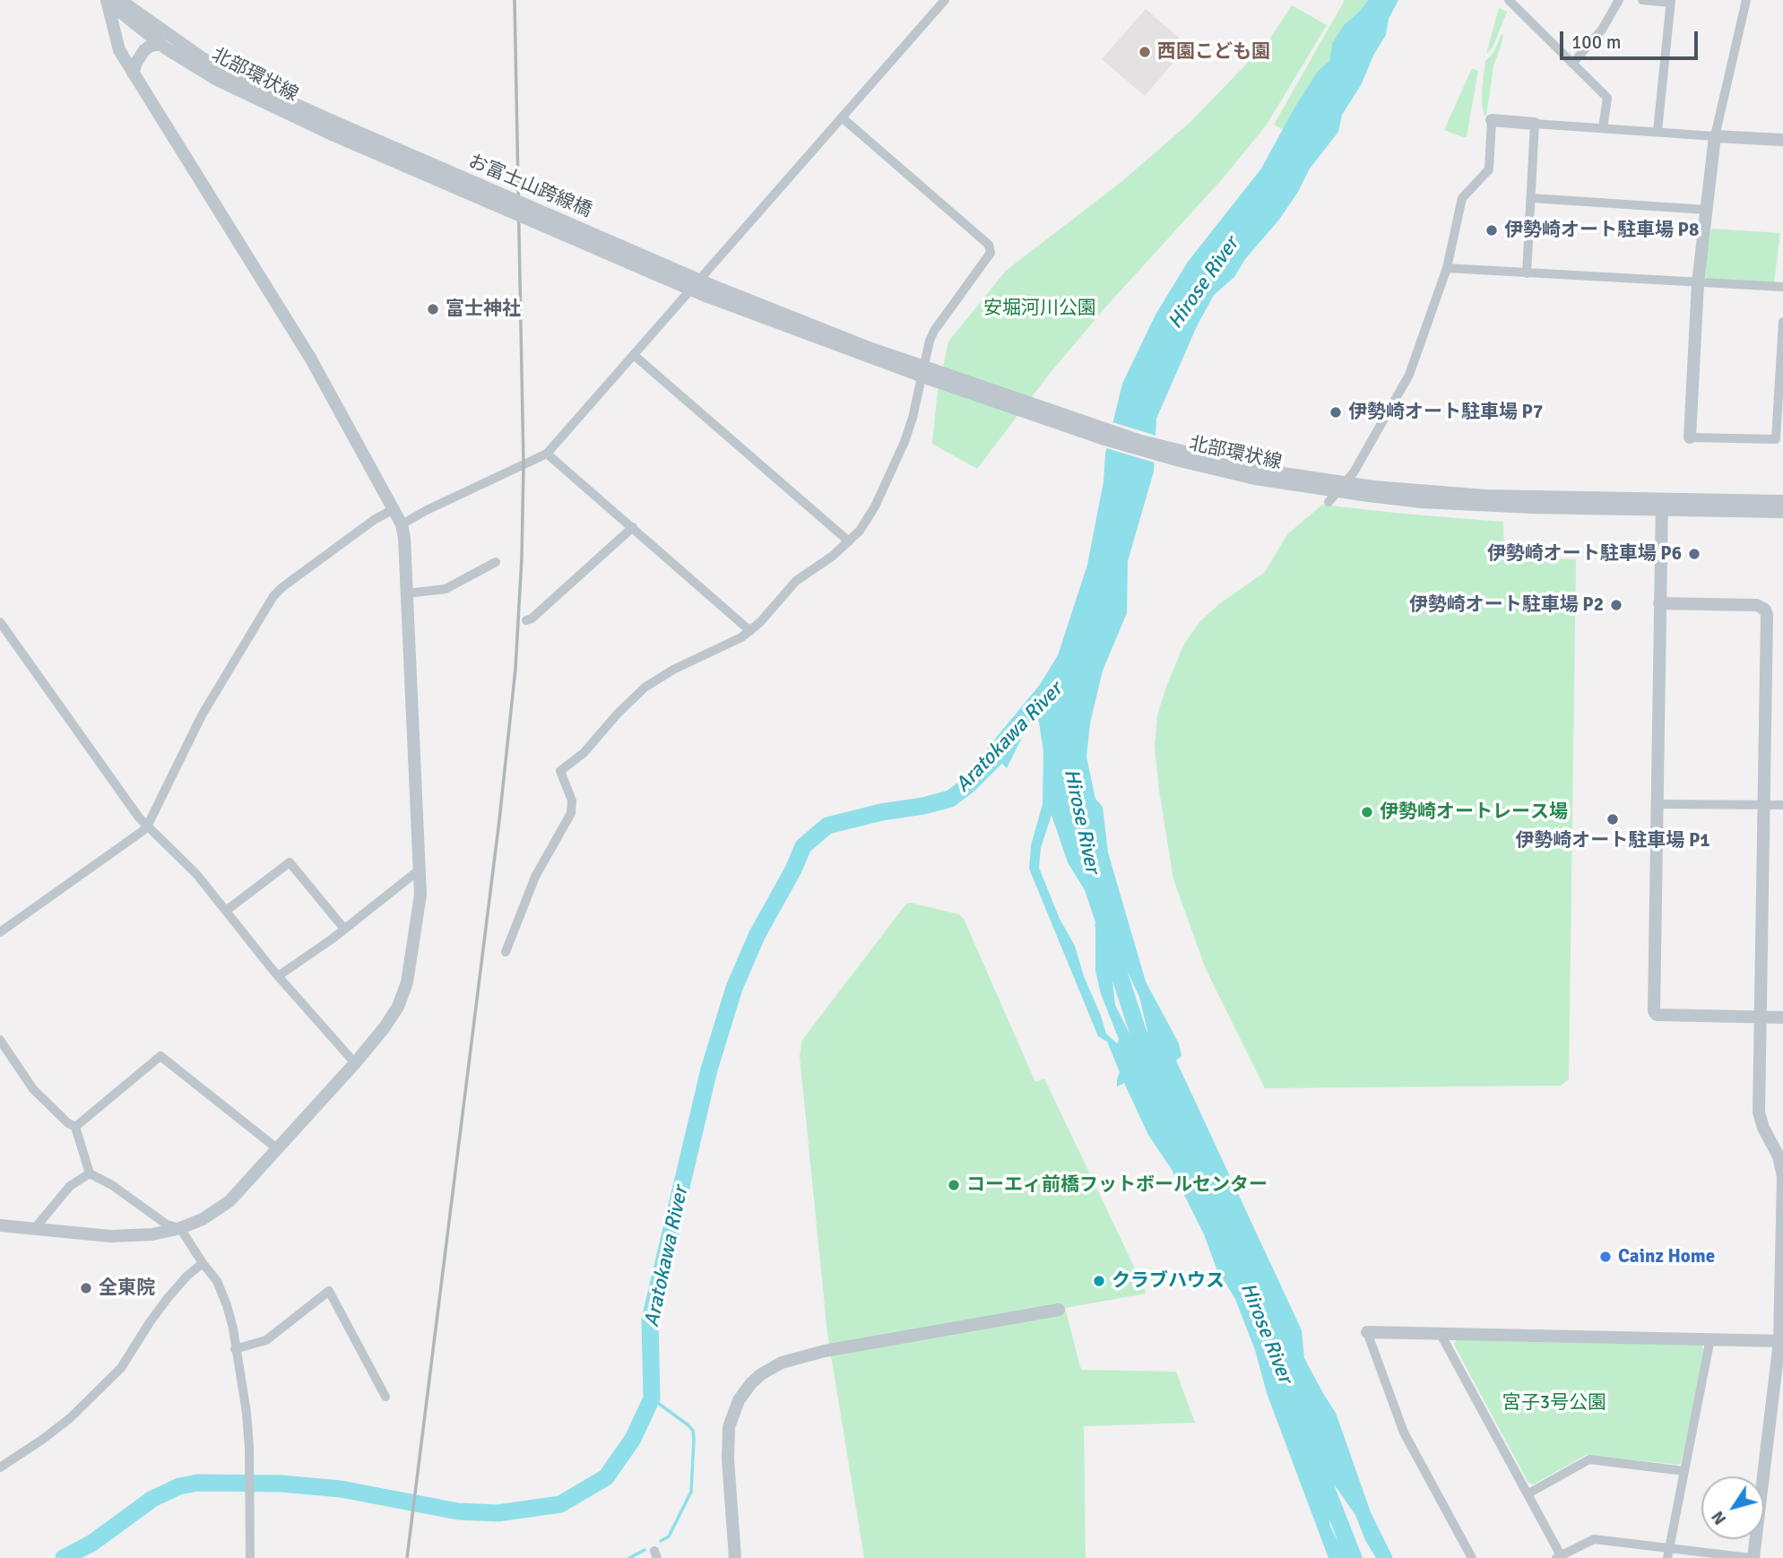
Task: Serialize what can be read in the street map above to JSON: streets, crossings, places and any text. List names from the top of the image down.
{
  "streets": {
    "street": ["北部環状線", "お富士山跨線橋"]
  },
  "crossings": [
    ["北部環状線", "お富士山跨線橋"]
  ],
  "water": ["Hirose River", "Aratokawa River"],
  "parks": ["安堀河川公園", "宮子3号公園"],
  "places": [
    "西園こども園",
    "伊勢崎オート駐車場 P8",
    "富士神社",
    "伊勢崎オート駐車場 P7",
    "伊勢崎オート駐車場 P6",
    "伊勢崎オート駐車場 P2",
    "伊勢崎オートレース場",
    "伊勢崎オート駐車場 P1",
    "コーエィ前橋フットボールセンター",
    "Cainz Home",
    "クラブハウス",
    "全東院"
  ],
  "scale_bar": "100 m",
  "north": "bottom left"
}
